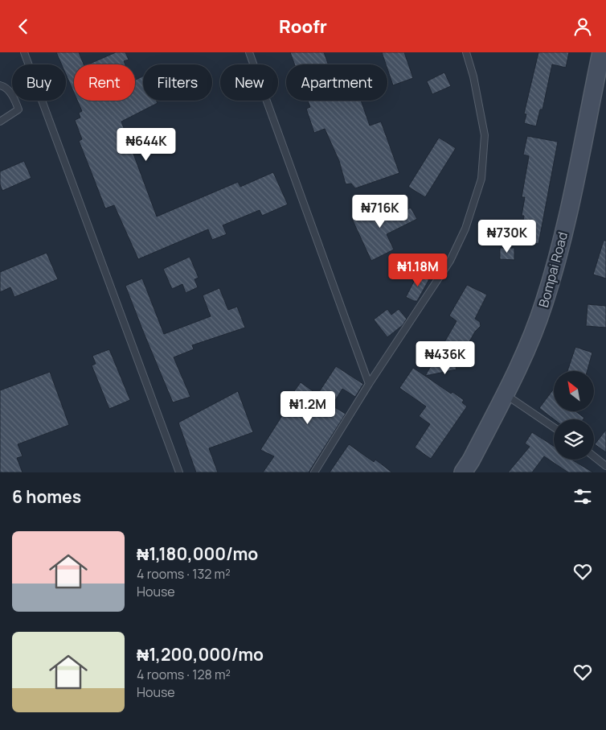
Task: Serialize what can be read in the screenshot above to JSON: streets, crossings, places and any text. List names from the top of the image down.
{
  "streets": {
    "main road": ["Bompai Road"]
  },
  "north": "top left",
  "page": {
    "header": "Roofr",
    "chip": [
      "Buy",
      "Rent",
      "Filters",
      "New",
      "Apartment"
    ],
    "price": [
      "₦644K",
      "₦716K",
      "₦730K",
      "₦1.18M",
      "₦436K",
      "₦1.2M"
    ],
    "heading": "6 homes",
    "list": [
      {
        "name": "₦1,180,000/mo",
        "note": "4 rooms · 132 m² · House"
      },
      {
        "name": "₦1,200,000/mo",
        "note": "4 rooms · 128 m² · House"
      }
    ]
  }
}
